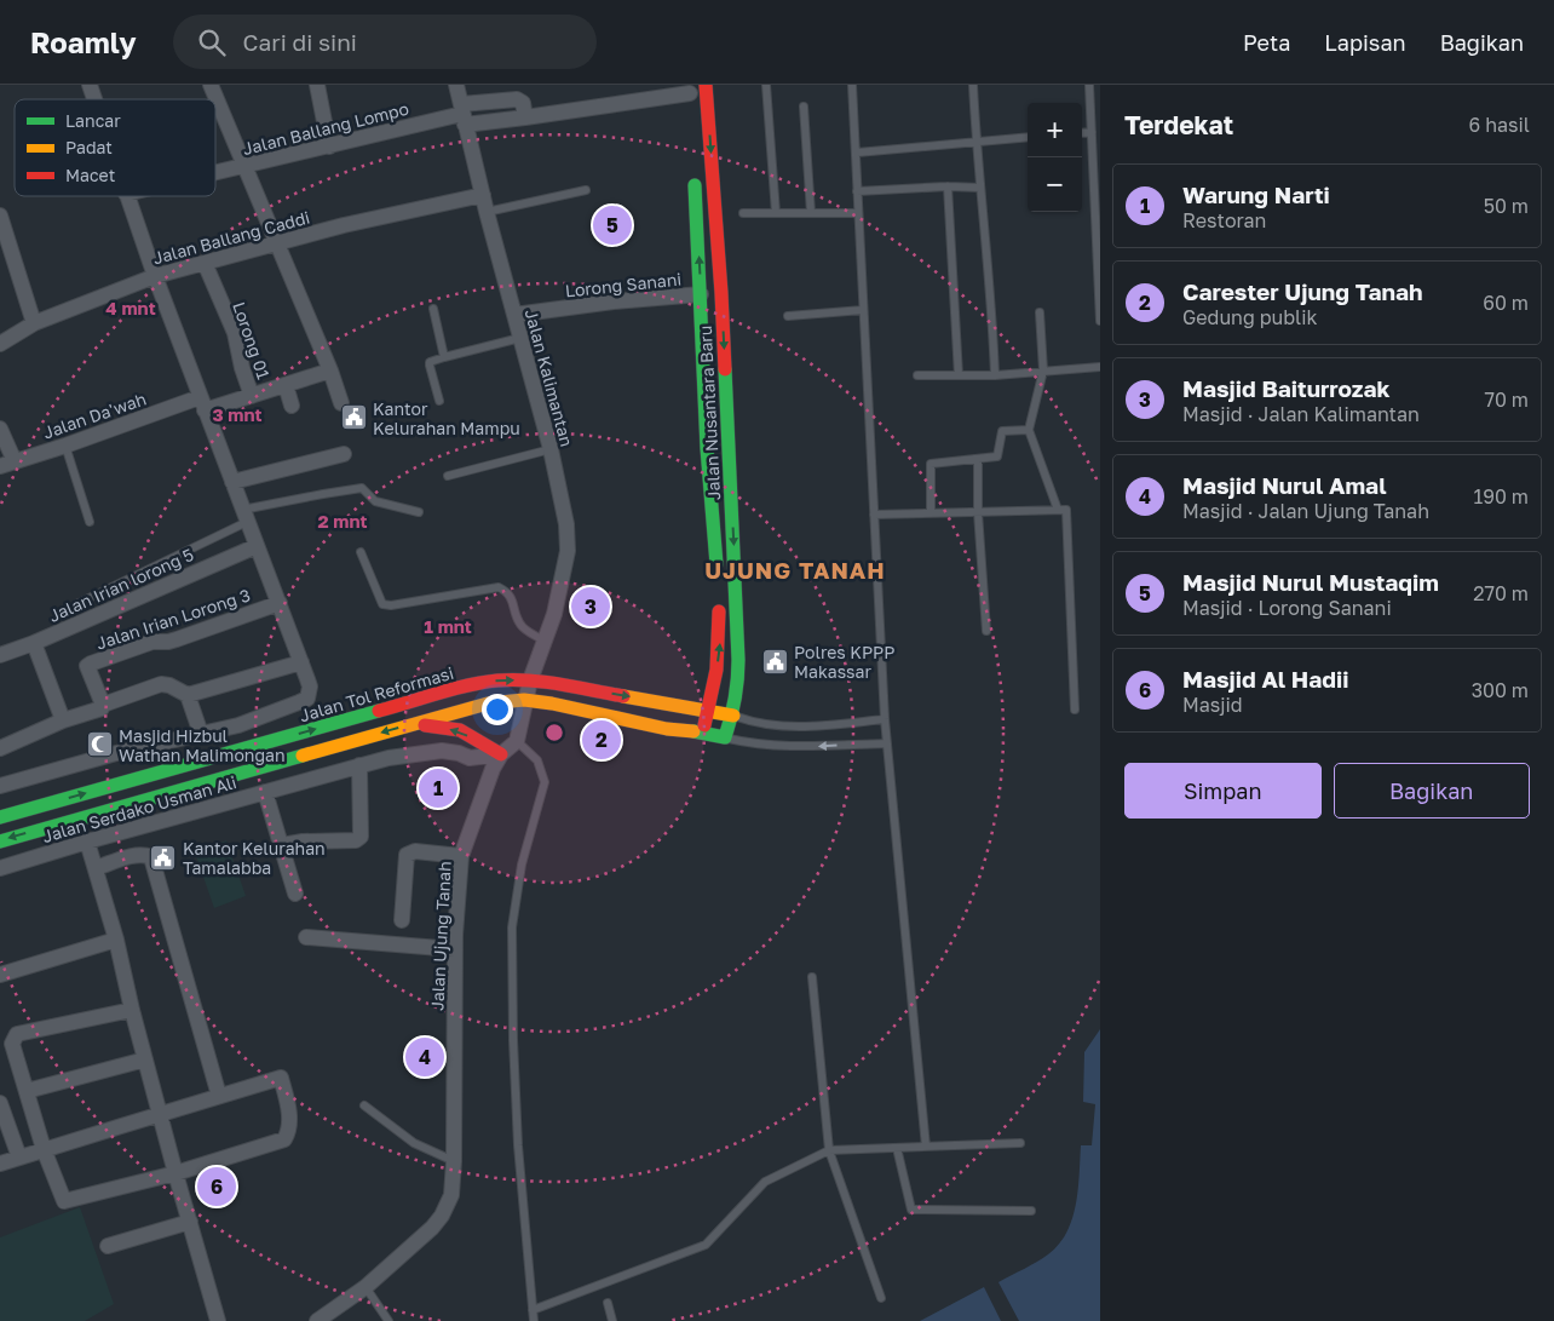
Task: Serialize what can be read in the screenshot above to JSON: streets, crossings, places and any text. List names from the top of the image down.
{
  "streets": {
    "highway": ["Jalan Nusantara Baru", "Jalan Tol Reformasi"],
    "street": [
      "Jalan Ballang Lompo",
      "Jalan Ballang Caddi",
      "Lorong Sanani",
      "Lorong 01",
      "Jalan Kalimantan",
      "Jalan Da'wah",
      "Jalan Irian lorong 5",
      "Jalan Irian Lorong 3",
      "Jalan Serdako Usman Ali",
      "Jalan Ujung Tanah"
    ]
  },
  "crossings": [
    ["Jalan Ballang Lompo", "Jalan Kalimantan"],
    ["Jalan Ballang Caddi", "Lorong 01"],
    ["Jalan Ballang Caddi", "Jalan Kalimantan"],
    ["Lorong Sanani", "Jalan Kalimantan"],
    ["Lorong Sanani", "Jalan Nusantara Baru"],
    ["Lorong 01", "Jalan Da'wah"],
    ["Jalan Kalimantan", "Jalan Tol Reformasi"],
    ["Jalan Nusantara Baru", "Jalan Tol Reformasi"],
    ["Jalan Serdako Usman Ali", "Jalan Ujung Tanah"]
  ],
  "districts": ["UJUNG TANAH"],
  "places": {
    "public building": ["Kantor Kelurahan Mampu", "Polres KPPP Makassar", "Kantor Kelurahan Tamalabba"],
    "mosque": ["Masjid Hizbul Wathan Malimongan"]
  },
  "legend": ["Lancar", "Padat", "Macet"],
  "page": {
    "header": "Roamly",
    "search": "Cari di sini",
    "nav": ["Peta", "Lapisan", "Bagikan"],
    "heading": ["Terdekat", "6 hasil"],
    "map_buttons": ["+", "−"],
    "list": [
      {
        "mark": "1",
        "name": "Warung Narti",
        "note": "Restoran",
        "value": "50 m"
      },
      {
        "mark": "2",
        "name": "Carester Ujung Tanah",
        "note": "Gedung publik",
        "value": "60 m"
      },
      {
        "mark": "3",
        "name": "Masjid Baiturrozak",
        "note": "Masjid · Jalan Kalimantan",
        "value": "70 m"
      },
      {
        "mark": "4",
        "name": "Masjid Nurul Amal",
        "note": "Masjid · Jalan Ujung Tanah",
        "value": "190 m"
      },
      {
        "mark": "5",
        "name": "Masjid Nurul Mustaqim",
        "note": "Masjid · Lorong Sanani",
        "value": "270 m"
      },
      {
        "mark": "6",
        "name": "Masjid Al Hadii",
        "note": "Masjid",
        "value": "300 m"
      }
    ],
    "pins": [
      "5",
      "3",
      "2",
      "1",
      "4",
      "6"
    ],
    "buttons": ["Simpan", "Bagikan"]
  },
  "rings": [
    "4 mnt",
    "3 mnt",
    "2 mnt",
    "1 mnt"
  ]
}
